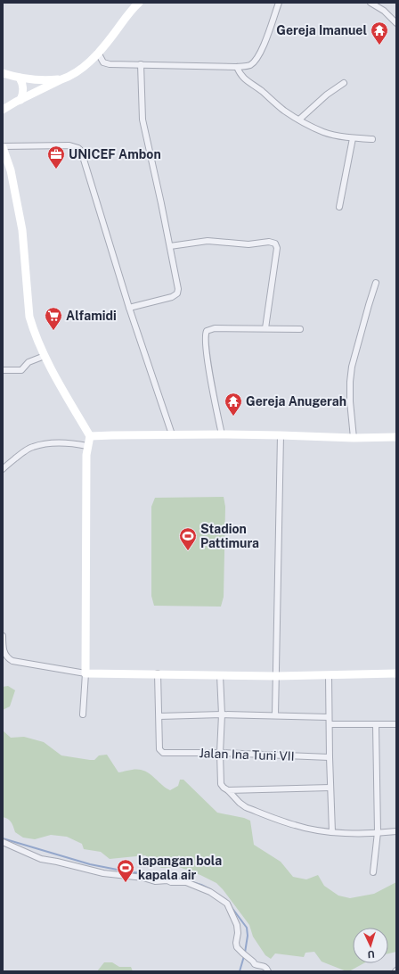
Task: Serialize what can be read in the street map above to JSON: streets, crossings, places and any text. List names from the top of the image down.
{
  "streets": {
    "street": ["Jalan Ina Tuni VII"]
  },
  "places": {
    "temple": ["Gereja Imanuel", "Gereja Anugerah"],
    "office": ["UNICEF Ambon"],
    "supermarket": ["Alfamidi"],
    "sports": ["Stadion Pattimura", "lapangan bola kapala air"]
  },
  "north": "bottom"
}
